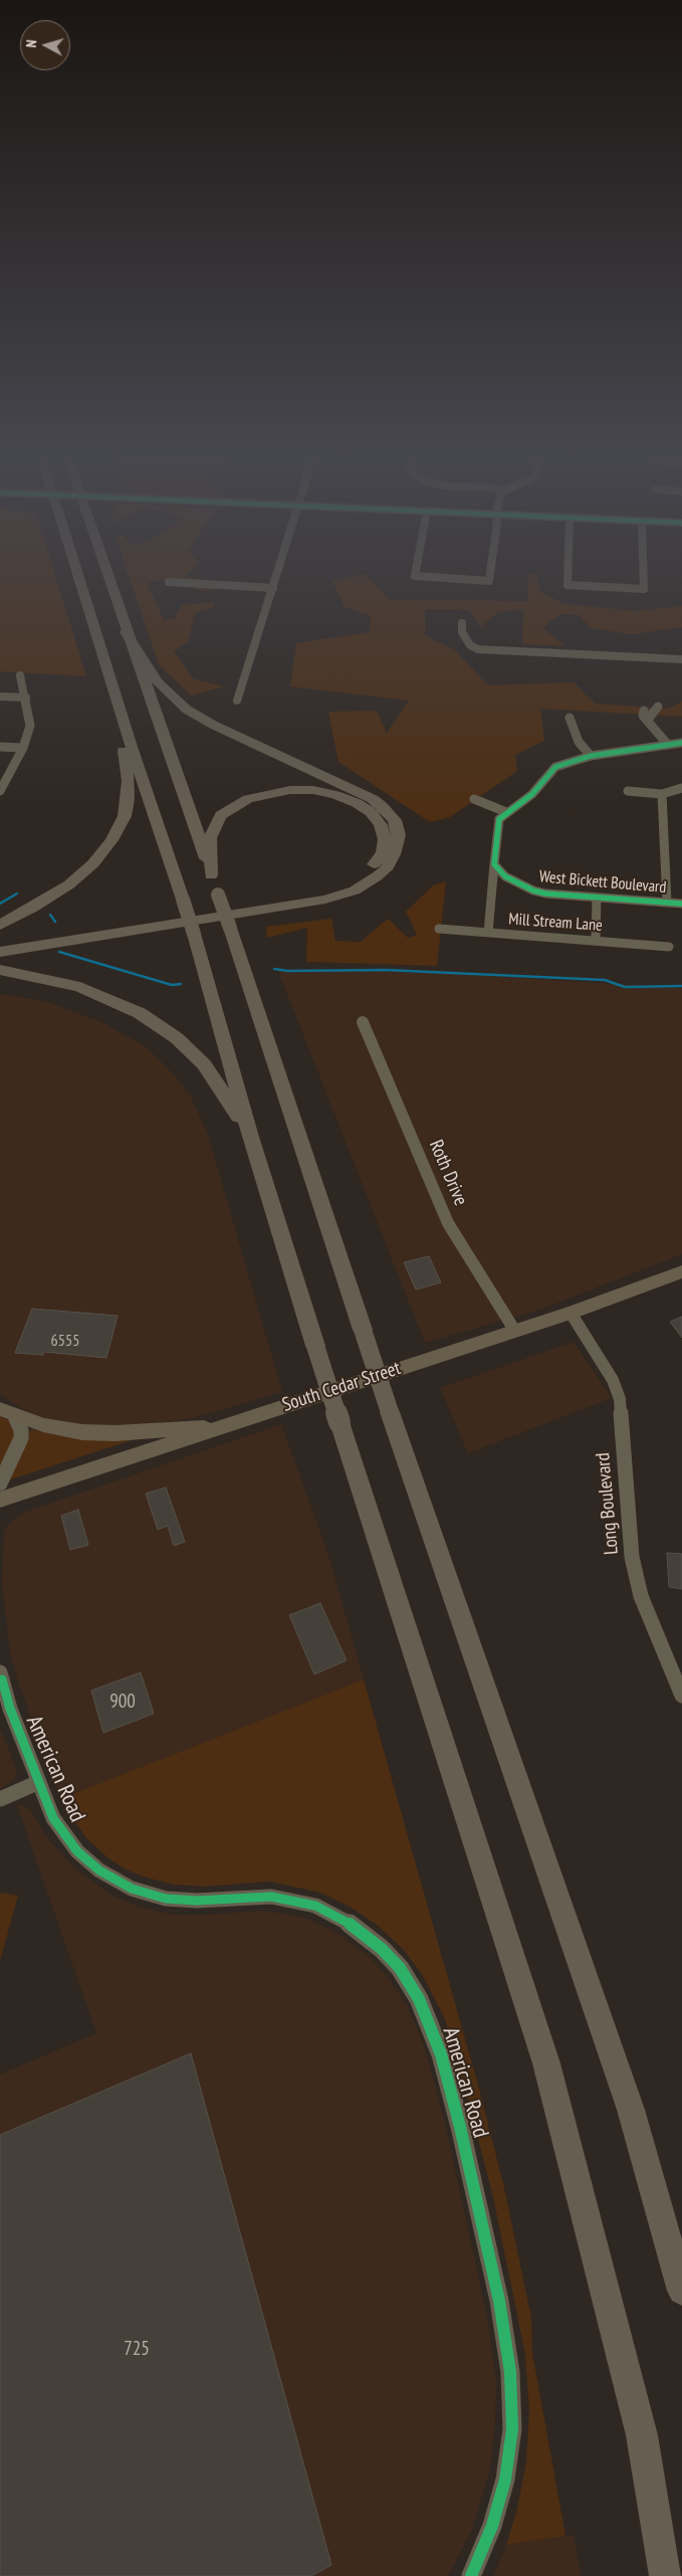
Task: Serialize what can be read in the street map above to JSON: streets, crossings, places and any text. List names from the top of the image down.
{
  "streets": {
    "main road": ["South Cedar Street"],
    "street": [
      "West Bickett Boulevard",
      "Mill Stream Lane",
      "Roth Drive",
      "Long Boulevard",
      "American Road"
    ]
  },
  "crossings": [
    ["Roth Drive", "South Cedar Street"],
    ["South Cedar Street", "Long Boulevard"]
  ],
  "house_numbers": ["6555", "900", "725"],
  "north": "left"
}
